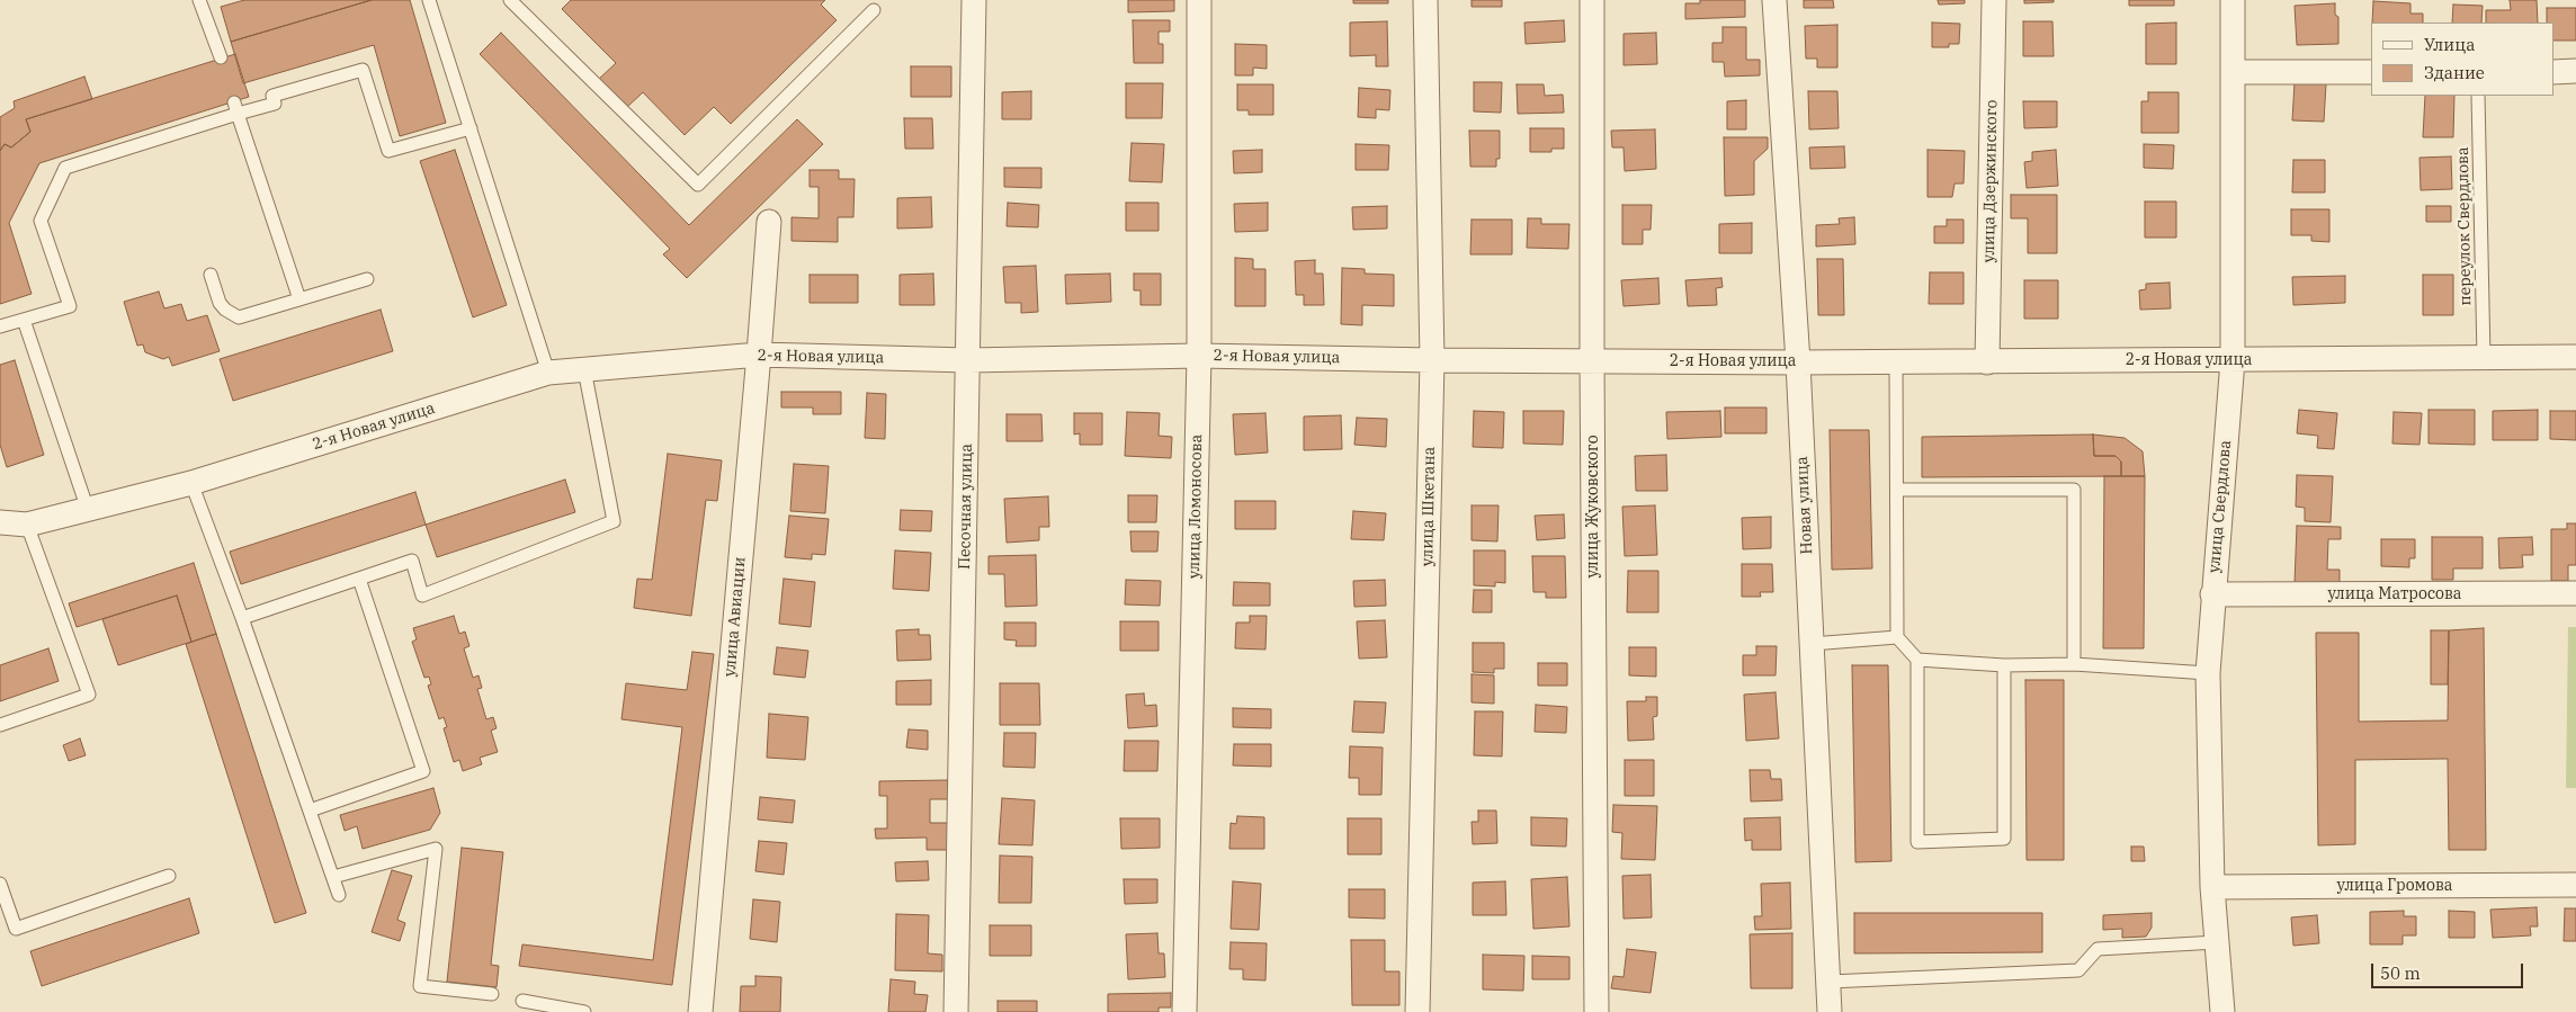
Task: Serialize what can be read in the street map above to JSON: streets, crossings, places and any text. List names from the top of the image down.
{
  "streets": {
    "street": [
      "улица Дзержинского",
      "2-я Новая улица",
      "Новая улица",
      "Песочная улица",
      "улица Ломоносова",
      "улица Шкетана",
      "улица Жуковского",
      "улица Свердлова",
      "улица Матросова",
      "улица Авиации",
      "улица Громова"
    ],
    "lane": ["переулок Свердлова"]
  },
  "crossings": [
    ["улица Дзержинского", "2-я Новая улица"],
    ["переулок Свердлова", "2-я Новая улица"],
    ["2-я Новая улица", "Новая улица"],
    ["2-я Новая улица", "Песочная улица"],
    ["2-я Новая улица", "улица Ломоносова"],
    ["2-я Новая улица", "улица Шкетана"],
    ["2-я Новая улица", "улица Жуковского"],
    ["2-я Новая улица", "улица Свердлова"],
    ["2-я Новая улица", "улица Авиации"],
    ["улица Свердлова", "улица Матросова"],
    ["улица Свердлова", "улица Громова"]
  ],
  "legend": ["Улица", "Здание"],
  "scale_bar": "50 m"
}
